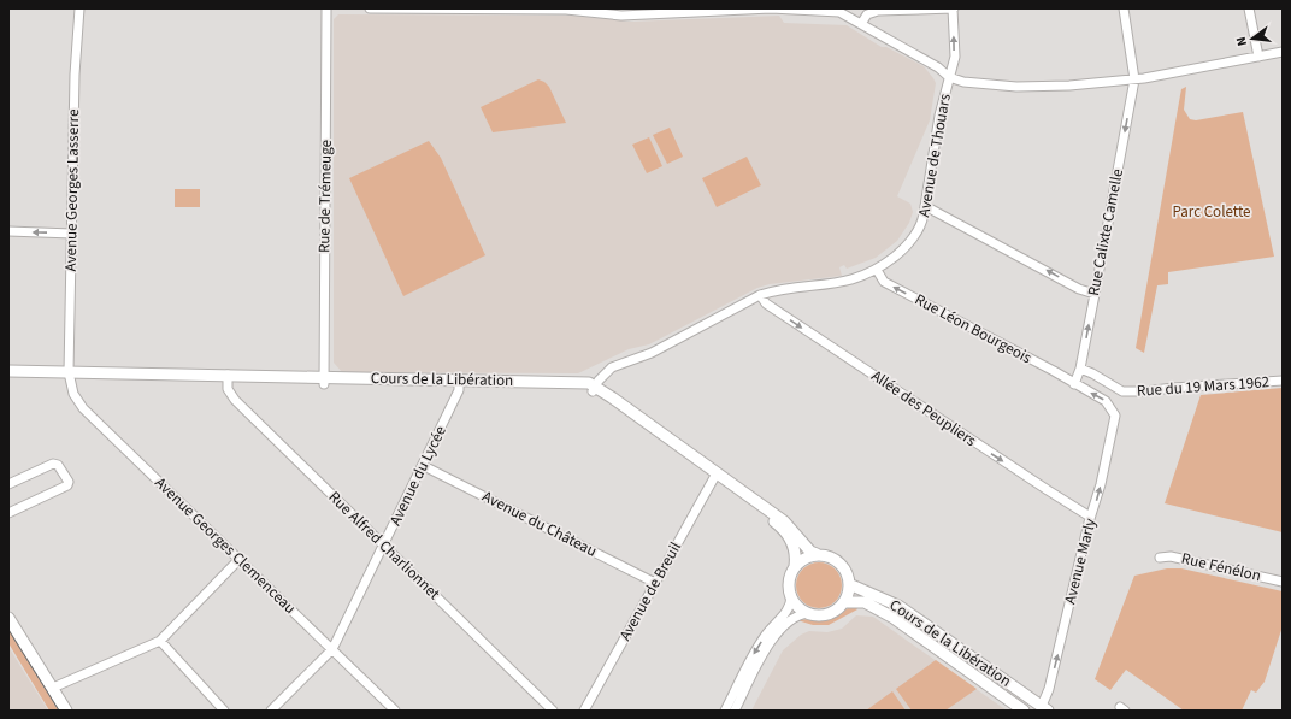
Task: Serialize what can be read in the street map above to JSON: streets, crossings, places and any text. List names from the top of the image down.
{
  "streets": {
    "main road": ["Cours de la Libération"],
    "street": [
      "Avenue de Thouars",
      "Avenue Georges Lasserre",
      "Rue de Trémeuge",
      "Rue Calixte Camelle",
      "Rue Léon Bourgeois",
      "Rue du 19 Mars 1962",
      "Allée des Peupliers",
      "Avenue du Lycée",
      "Avenue du Château",
      "Avenue Georges Clemenceau",
      "Rue Alfred Charlionnet",
      "Avenue Marly",
      "Rue Fénélon",
      "Avenue de Breuil"
    ]
  },
  "crossings": [
    ["Avenue de Thouars", "Rue Calixte Camelle"],
    ["Avenue de Thouars", "Rue Léon Bourgeois"],
    ["Avenue de Thouars", "Cours de la Libération"],
    ["Avenue de Thouars", "Allée des Peupliers"],
    ["Avenue Georges Lasserre", "Cours de la Libération"],
    ["Avenue Georges Lasserre", "Avenue Georges Clemenceau"],
    ["Rue de Trémeuge", "Cours de la Libération"],
    ["Rue Calixte Camelle", "Rue Léon Bourgeois"],
    ["Rue Calixte Camelle", "Rue du 19 Mars 1962"],
    ["Rue Léon Bourgeois", "Avenue Marly"],
    ["Cours de la Libération", "Avenue du Lycée"],
    ["Cours de la Libération", "Avenue Georges Clemenceau"],
    ["Cours de la Libération", "Rue Alfred Charlionnet"],
    ["Cours de la Libération", "Avenue Marly"],
    ["Cours de la Libération", "Avenue de Breuil"],
    ["Allée des Peupliers", "Avenue Marly"],
    ["Avenue du Lycée", "Avenue du Château"],
    ["Avenue du Lycée", "Avenue Georges Clemenceau"],
    ["Avenue du Lycée", "Rue Alfred Charlionnet"],
    ["Avenue du Château", "Avenue de Breuil"]
  ],
  "one_way": ["Rue Léon Bourgeois", "Allée des Peupliers", "Avenue Marly"],
  "parks": ["Parc Colette"],
  "north": "left"
}
